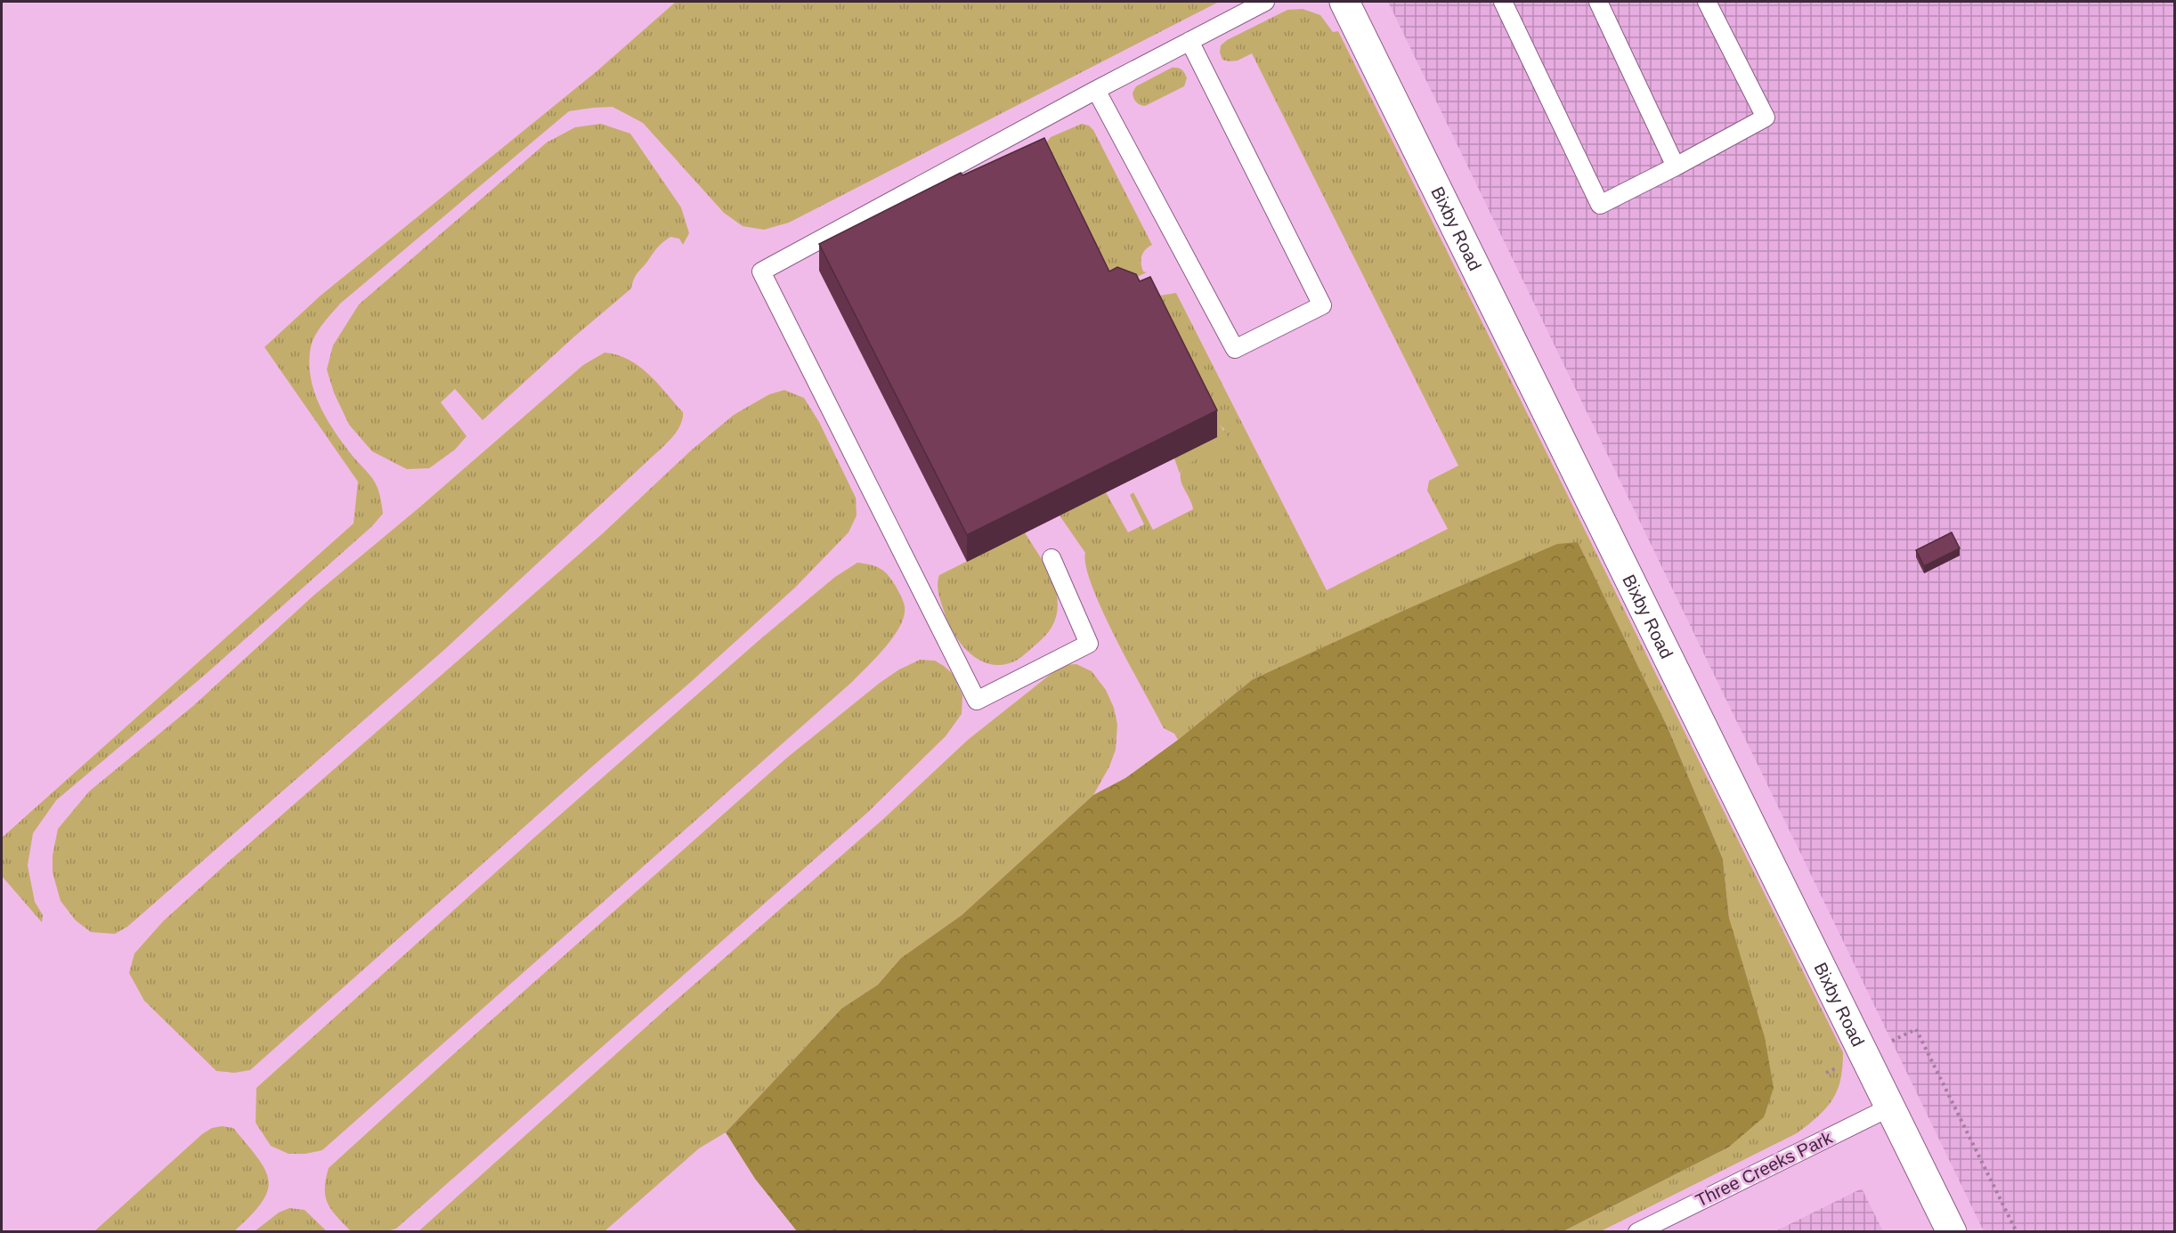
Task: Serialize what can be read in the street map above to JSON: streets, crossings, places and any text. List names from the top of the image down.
{
  "streets": {
    "street": ["Bixby Road"],
    "lane": ["Three Creeks Park"]
  },
  "crossings": [
    ["Bixby Road", "Three Creeks Park"]
  ]
}
